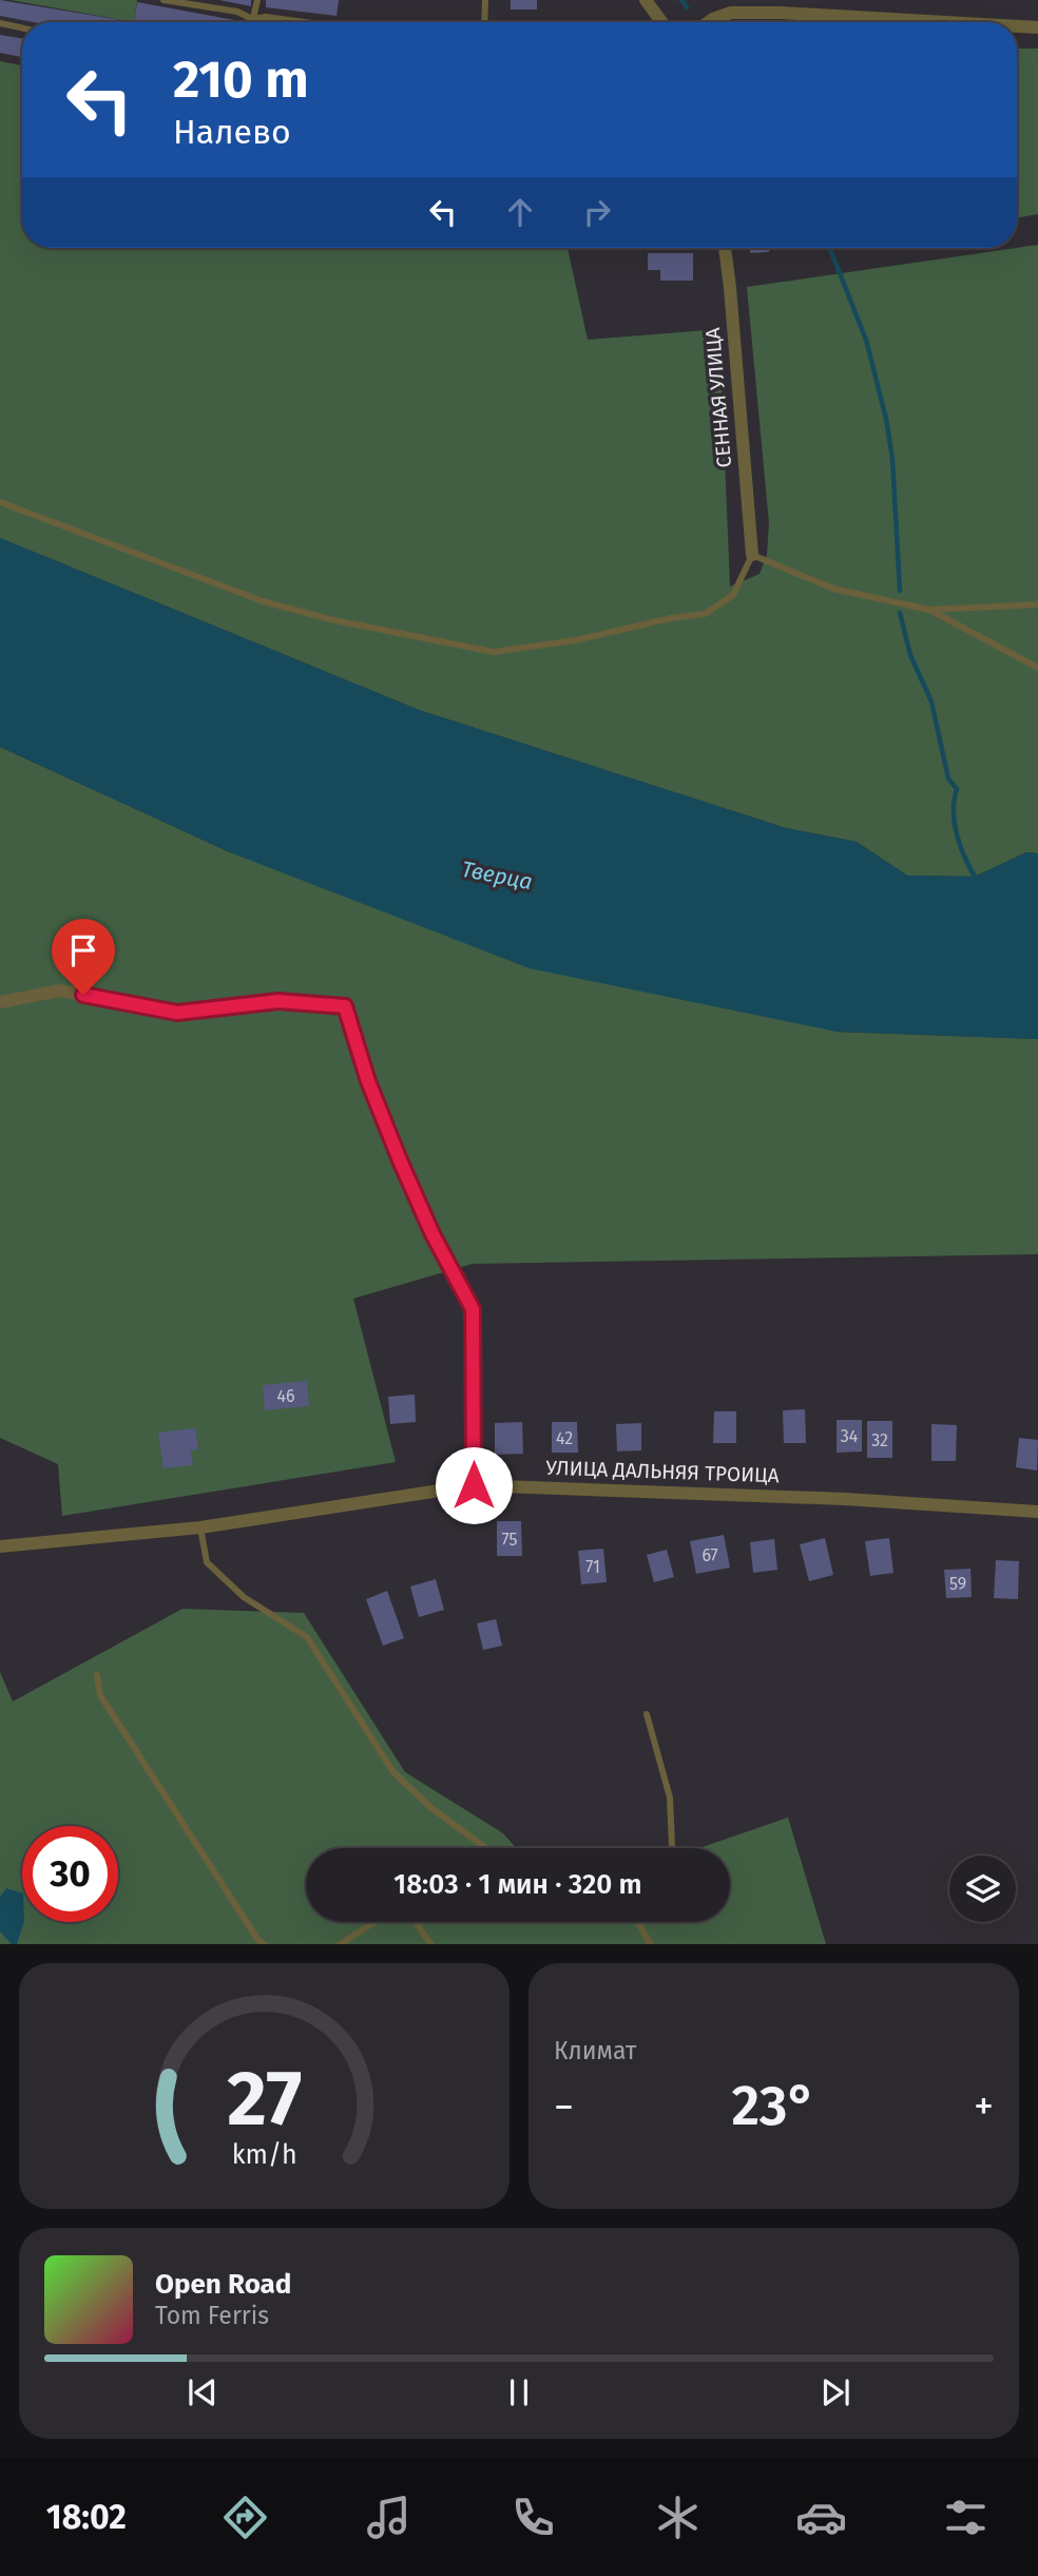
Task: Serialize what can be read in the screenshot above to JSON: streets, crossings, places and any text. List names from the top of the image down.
{
  "streets": {
    "street": ["СЕННАЯ УЛИЦА", "УЛИЦА ДАЛЬНЯЯ ТРОИЦА"]
  },
  "water": ["Тверца"],
  "house_numbers": [
    "46",
    "34",
    "42",
    "32",
    "75",
    "67",
    "71",
    "59"
  ],
  "page": {
    "turn": ["210 m", "Налево"],
    "limit": "30",
    "trip": "18:03 · 1 мин · 320 m",
    "tile": "Климат",
    "heat": ["−", "23°", "+"],
    "song": ["Open Road", "Tom Ferris"],
    "tabs": "18:02",
    "gauge": ["27", "km/h"]
  }
}
